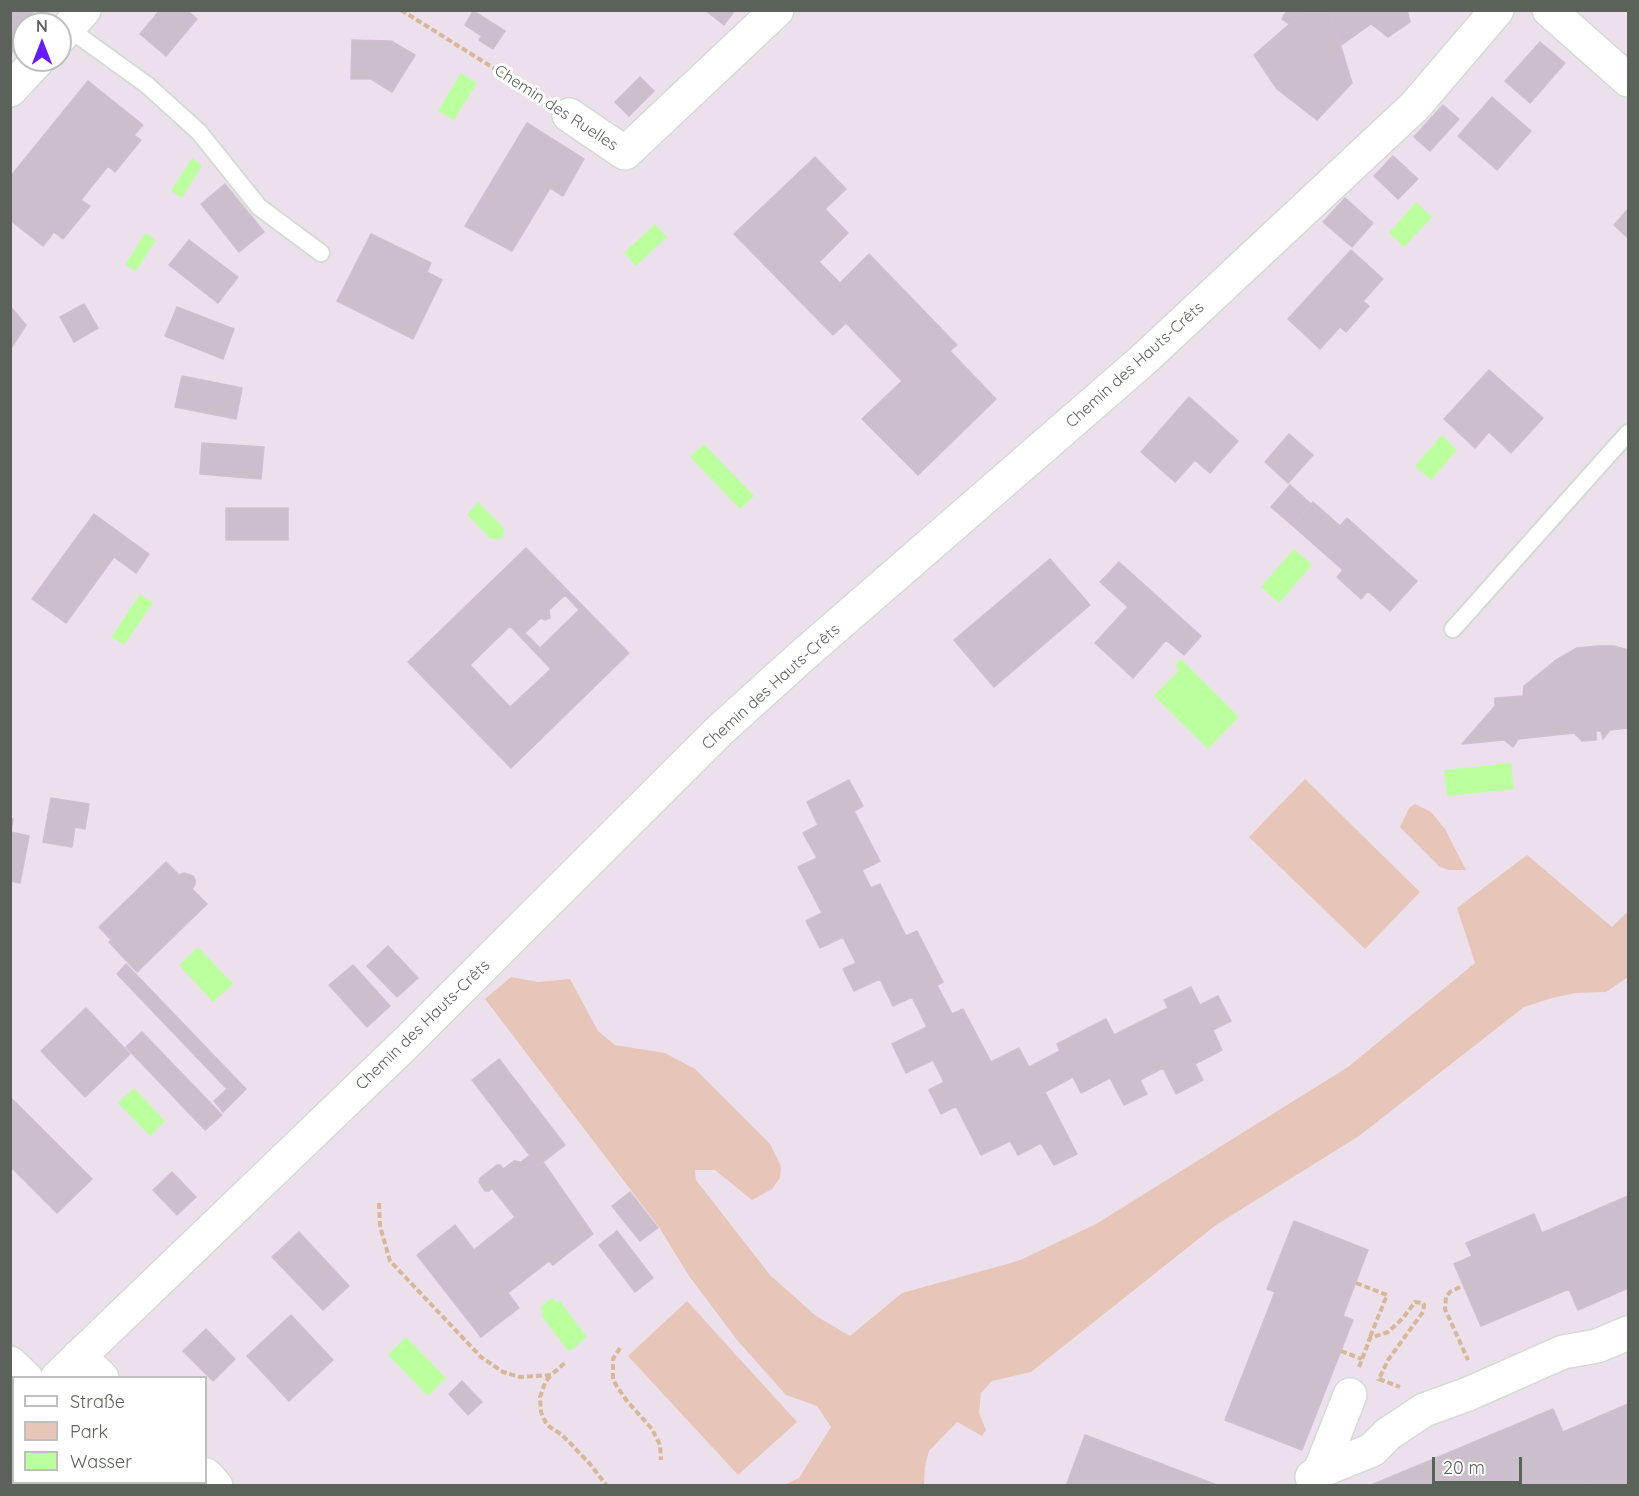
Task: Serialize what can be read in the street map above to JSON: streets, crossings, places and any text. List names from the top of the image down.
{
  "streets": {
    "street": ["Chemin des Ruelles", "Chemin des Hauts-Crêts"]
  },
  "legend": ["Straße", "Park", "Wasser"],
  "scale_bar": "20 m",
  "north": "top"
}
